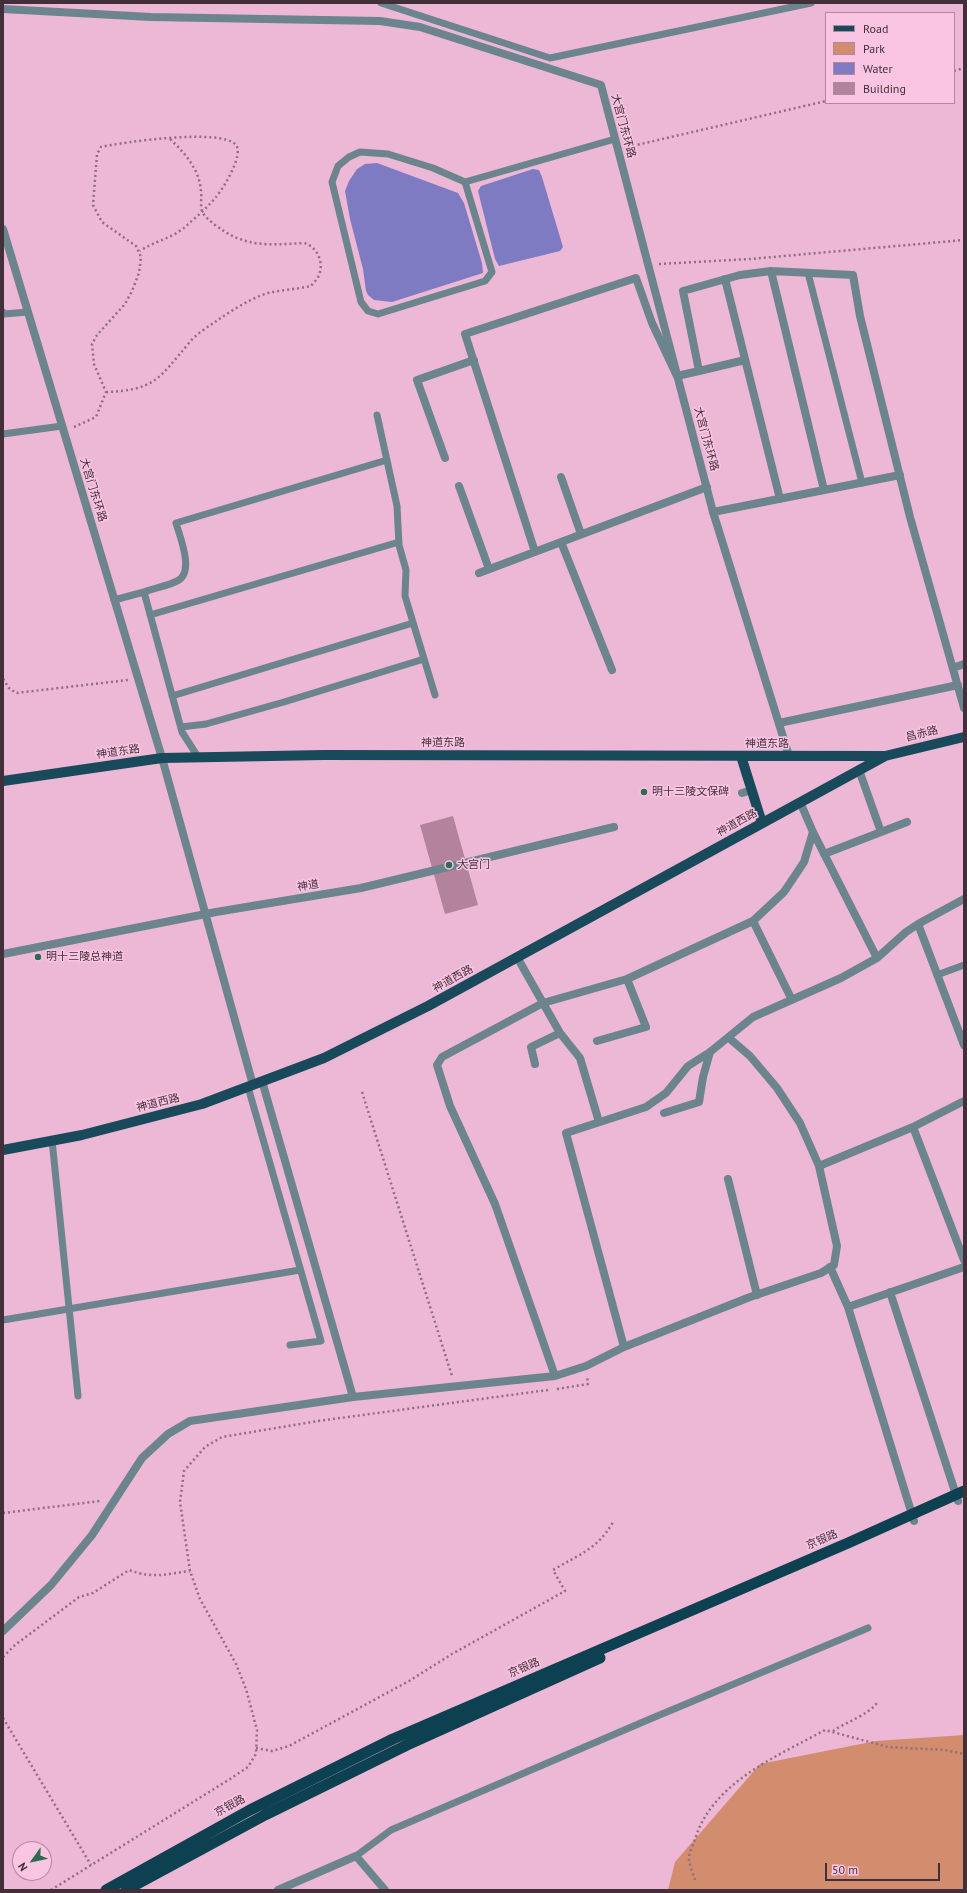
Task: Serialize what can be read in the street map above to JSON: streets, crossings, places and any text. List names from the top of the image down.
{
  "streets": {
    "highway": ["京银路"],
    "main road": ["昌赤路", "神道东路", "神道西路"],
    "street": ["大宫门东环路", "神道"]
  },
  "crossings": [
    ["大宫门东环路", "神道东路"],
    ["大宫门东环路", "神道西路"],
    ["大宫门东环路", "神道"],
    ["昌赤路", "神道东路"],
    ["昌赤路", "神道西路"],
    ["神道东路", "神道西路"]
  ],
  "places": ["明十三陵文保碑", "大宫门", "明十三陵总神道"],
  "legend": [
    "Road",
    "Park",
    "Water",
    "Building"
  ],
  "scale_bar": "50 m",
  "north": "bottom left"
}
